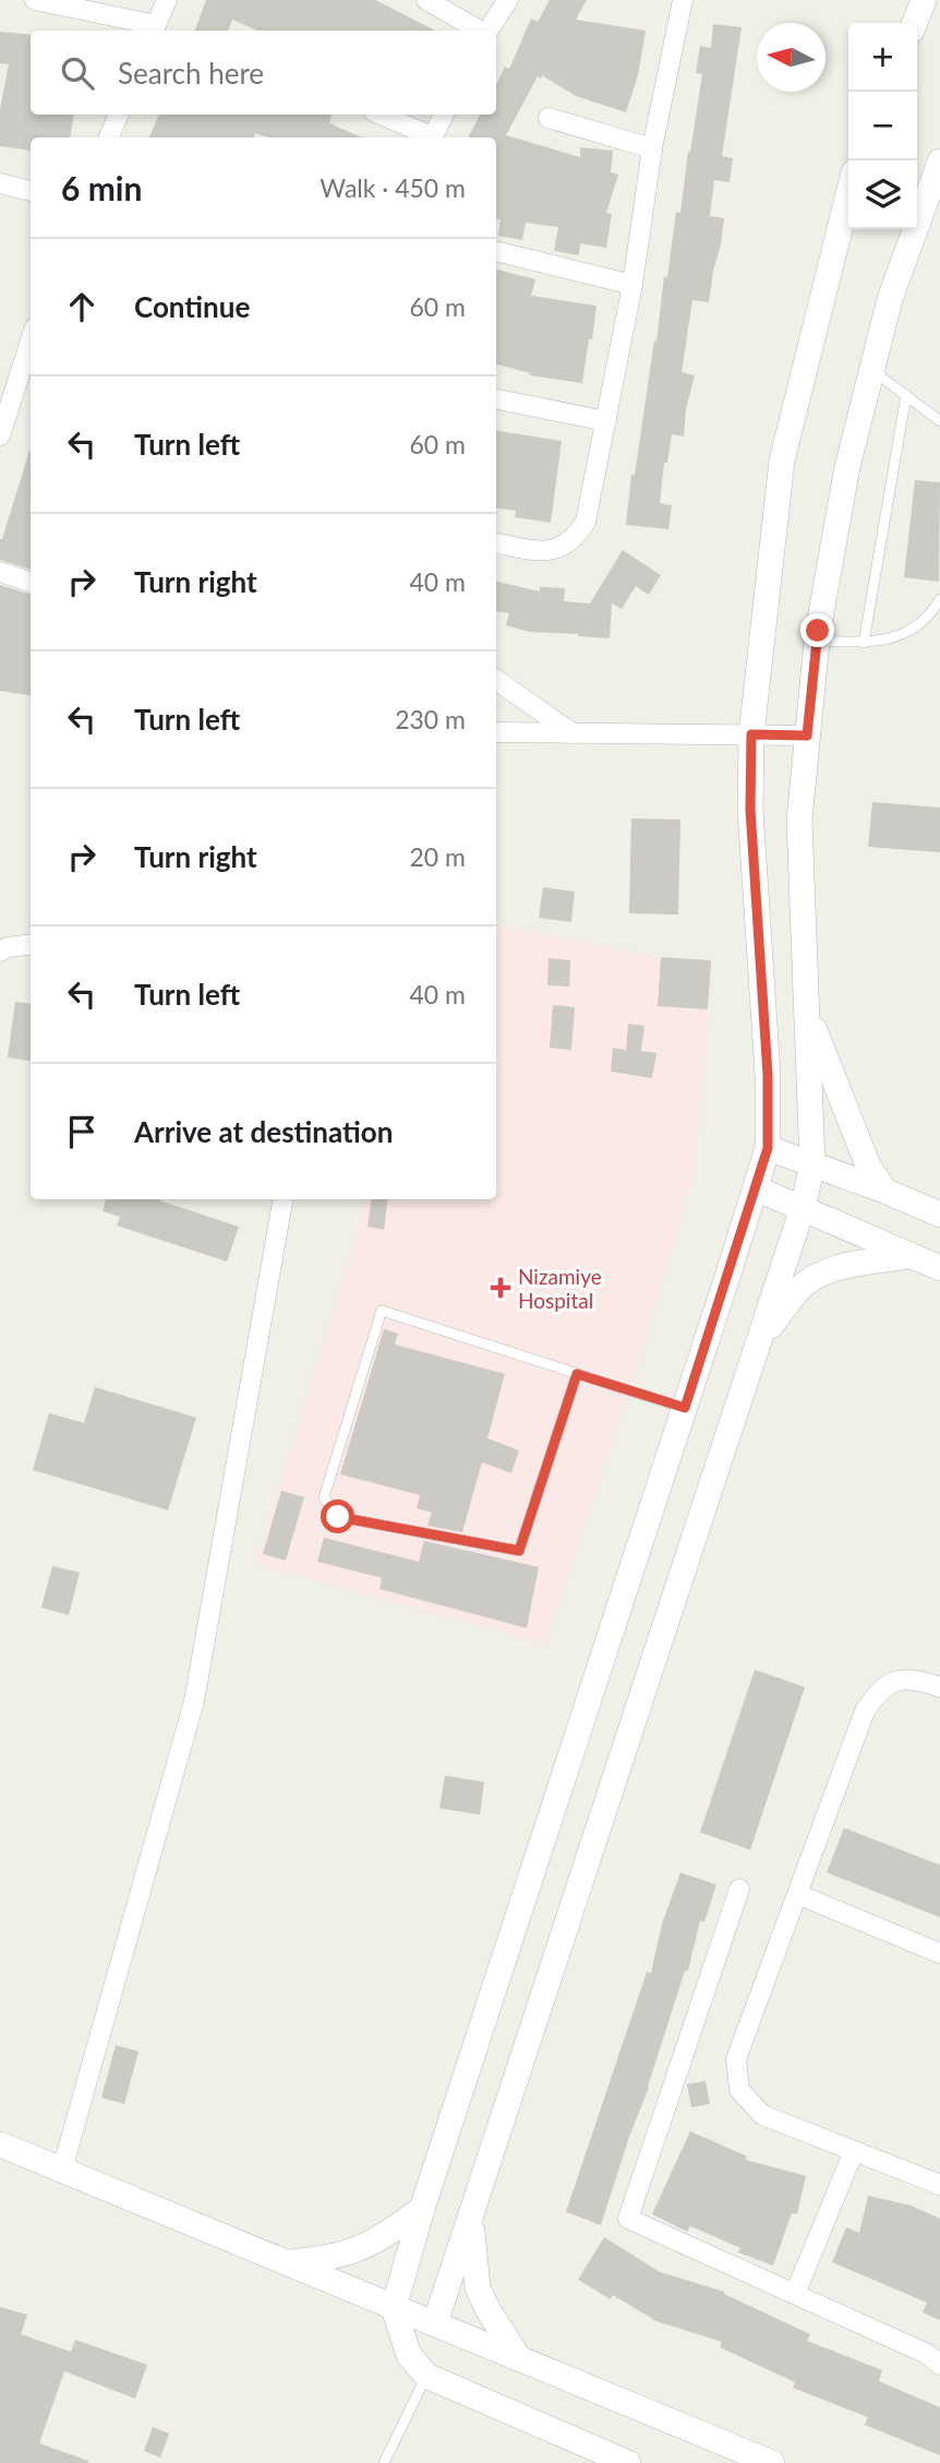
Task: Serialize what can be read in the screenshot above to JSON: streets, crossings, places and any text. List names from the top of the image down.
{
  "places": {
    "health": ["Nizamiye Hospital"]
  },
  "north": "left",
  "page": {
    "map_buttons": ["+", "−"],
    "search": "Search here",
    "heading": ["6 min", "Walk · 450 m"],
    "list": [
      ["Continue", "60 m"],
      ["Turn left", "60 m"],
      ["Turn right", "40 m"],
      ["Turn left", "230 m"],
      ["Turn right", "20 m"],
      ["Turn left", "40 m"],
      "Arrive at destination"
    ]
  }
}
